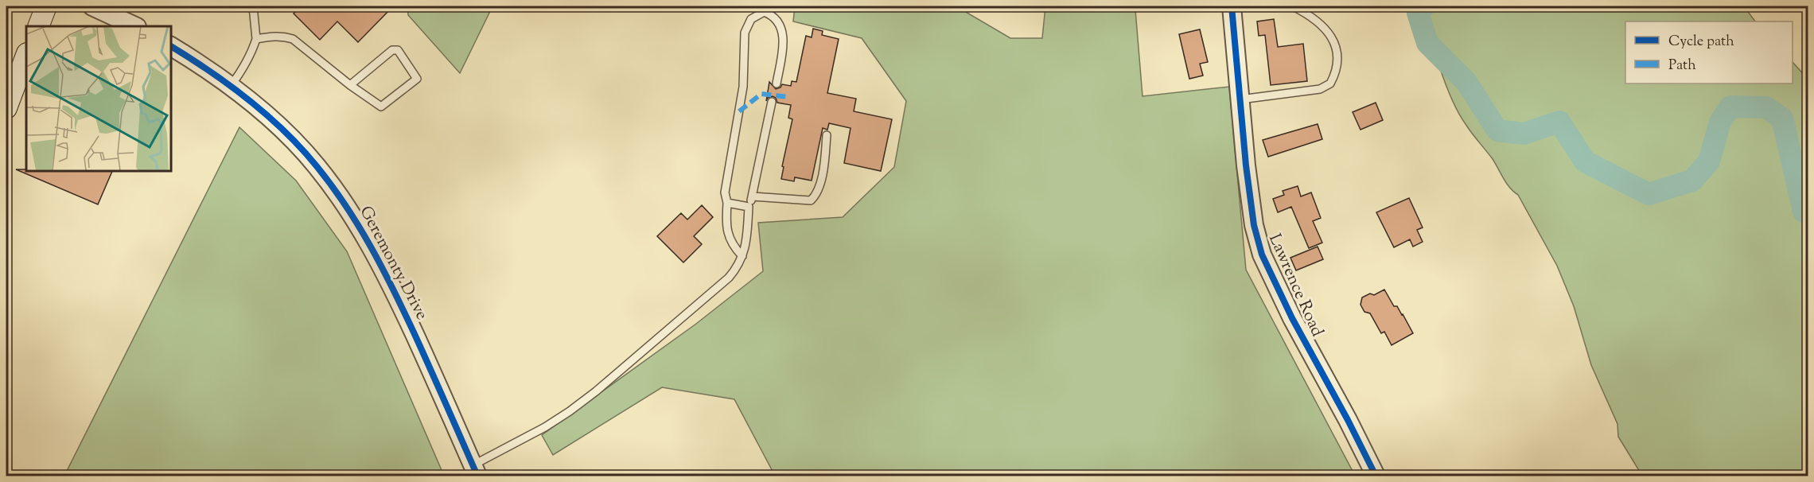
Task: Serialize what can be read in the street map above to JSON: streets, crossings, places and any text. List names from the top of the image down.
{
  "streets": {
    "street": ["Geremonty Drive", "Lawrence Road"]
  },
  "legend": ["Cycle path", "Path"]
}
